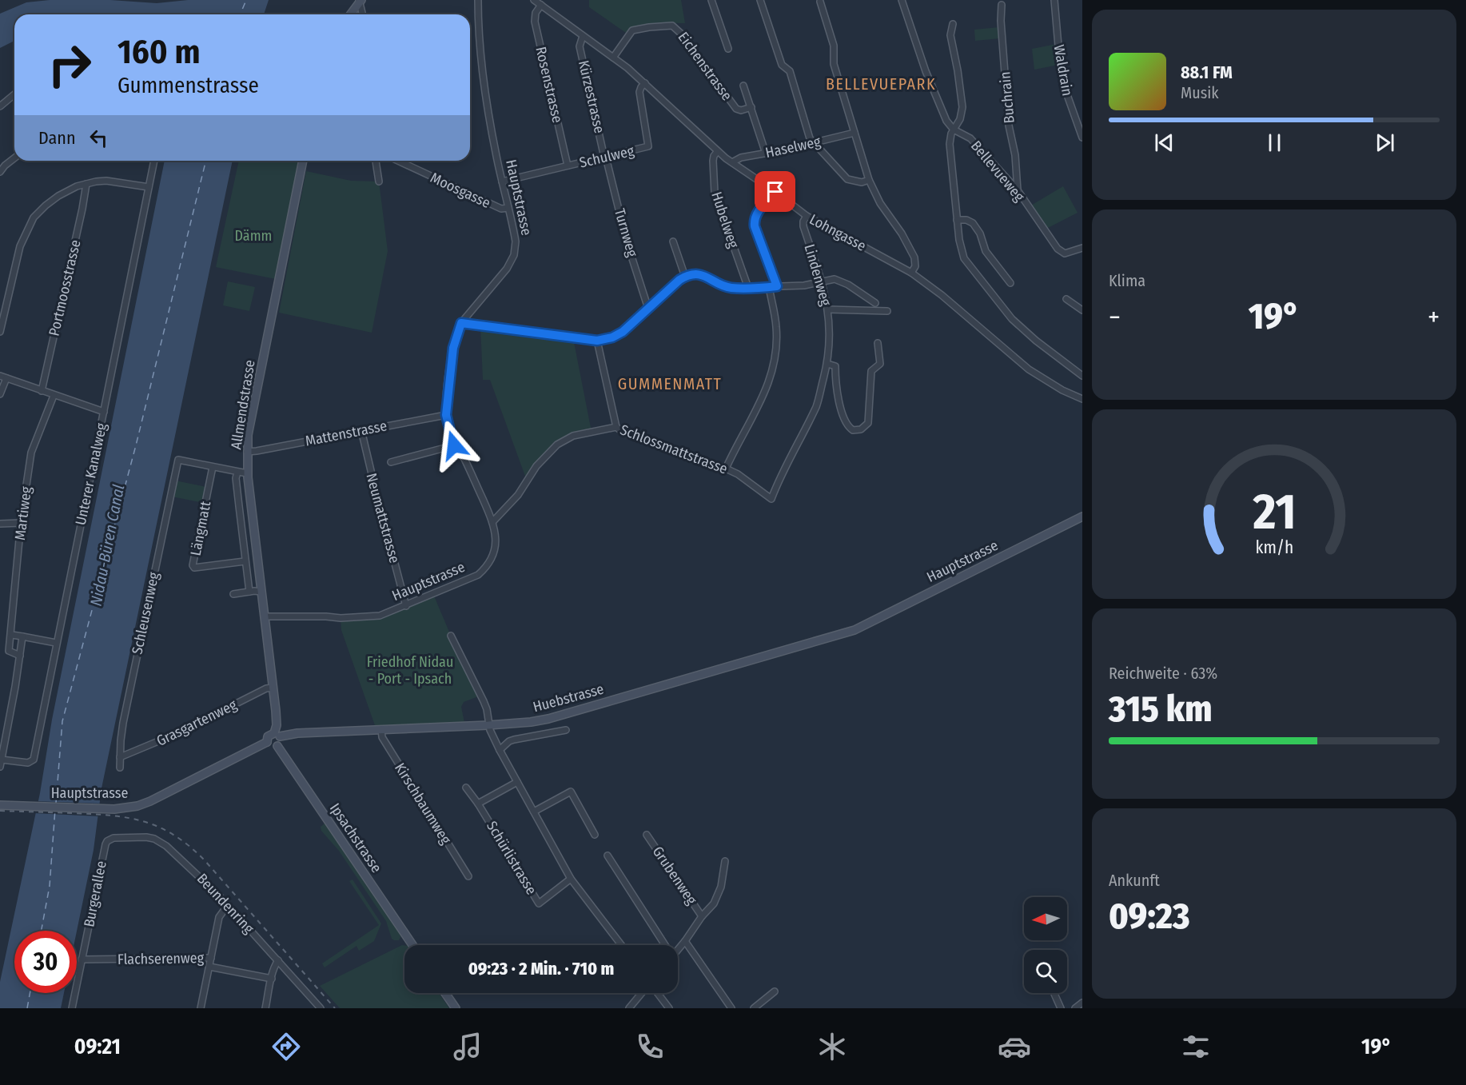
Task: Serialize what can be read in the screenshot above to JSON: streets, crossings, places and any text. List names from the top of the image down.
{
  "streets": {
    "main road": [
      "Hauptstrasse",
      "Allmendstrasse",
      "Huebstrasse",
      "Ipsachstrasse"
    ],
    "street": [
      "Eichenstrasse",
      "Waldrain",
      "Rosenstrasse",
      "Kürzestrasse",
      "Buchrain",
      "Haselweg",
      "Schulweg",
      "Bellevueweg",
      "Moosgasse",
      "Hubelweg",
      "Turnweg",
      "Lohngasse",
      "Lindenweg",
      "Portmoosstrasse",
      "Mattenstrasse",
      "Schlossmattstrasse",
      "Unterer Kanalweg",
      "Martiweg",
      "Neumattstrasse",
      "Längmatt",
      "Schleusenweg",
      "Grasgartenweg",
      "Kirschbaumweg",
      "Schürlistrasse",
      "Grubenweg",
      "Burgerallee",
      "Beundenring",
      "Flachserenweg"
    ]
  },
  "crossings": [
    ["Eichenstrasse", "Haselweg"],
    ["Eichenstrasse", "Lohngasse"],
    ["Rosenstrasse", "Schulweg"],
    ["Rosenstrasse", "Lohngasse"],
    ["Kürzestrasse", "Schulweg"],
    ["Kürzestrasse", "Turnweg"],
    ["Kürzestrasse", "Lohngasse"],
    ["Buchrain", "Bellevueweg"],
    ["Haselweg", "Lohngasse"],
    ["Schulweg", "Hauptstrasse"],
    ["Schulweg", "Turnweg"],
    ["Schulweg", "Lohngasse"],
    ["Moosgasse", "Hauptstrasse"],
    ["Hauptstrasse", "Allmendstrasse"],
    ["Hauptstrasse", "Mattenstrasse"],
    ["Hauptstrasse", "Schlossmattstrasse"],
    ["Hauptstrasse", "Neumattstrasse"],
    ["Hauptstrasse", "Huebstrasse"],
    ["Hauptstrasse", "Ipsachstrasse"],
    ["Hubelweg", "Lohngasse"],
    ["Lohngasse", "Lindenweg"],
    ["Lindenweg", "Schlossmattstrasse"],
    ["Allmendstrasse", "Mattenstrasse"],
    ["Allmendstrasse", "Huebstrasse"],
    ["Allmendstrasse", "Grasgartenweg"],
    ["Allmendstrasse", "Ipsachstrasse"],
    ["Mattenstrasse", "Neumattstrasse"],
    ["Längmatt", "Schleusenweg"],
    ["Schleusenweg", "Grasgartenweg"],
    ["Huebstrasse", "Kirschbaumweg"],
    ["Huebstrasse", "Ipsachstrasse"],
    ["Burgerallee", "Beundenring"],
    ["Burgerallee", "Flachserenweg"],
    ["Beundenring", "Flachserenweg"]
  ],
  "districts": ["BELLEVUEPARK", "GUMMENMATT"],
  "water": ["Nidau-Büren Canal"],
  "parks": ["Dämm", "Friedhof Nidau - Port - Ipsach"],
  "north": "left",
  "page": {
    "turn": ["160 m", "Gummenstrasse"],
    "song": ["88.1 FM", "Musik"],
    "then": "Dann",
    "tile": [
      "Klima",
      ["Reichweite · 63%", "315 km"],
      ["Ankunft", "09:23"]
    ],
    "heat": ["−", "19°", "+"],
    "limit": "30",
    "trip": "09:23 · 2 Min. · 710 m",
    "tabs": ["09:21", "19°"],
    "gauge": ["21", "km/h"]
  }
}
